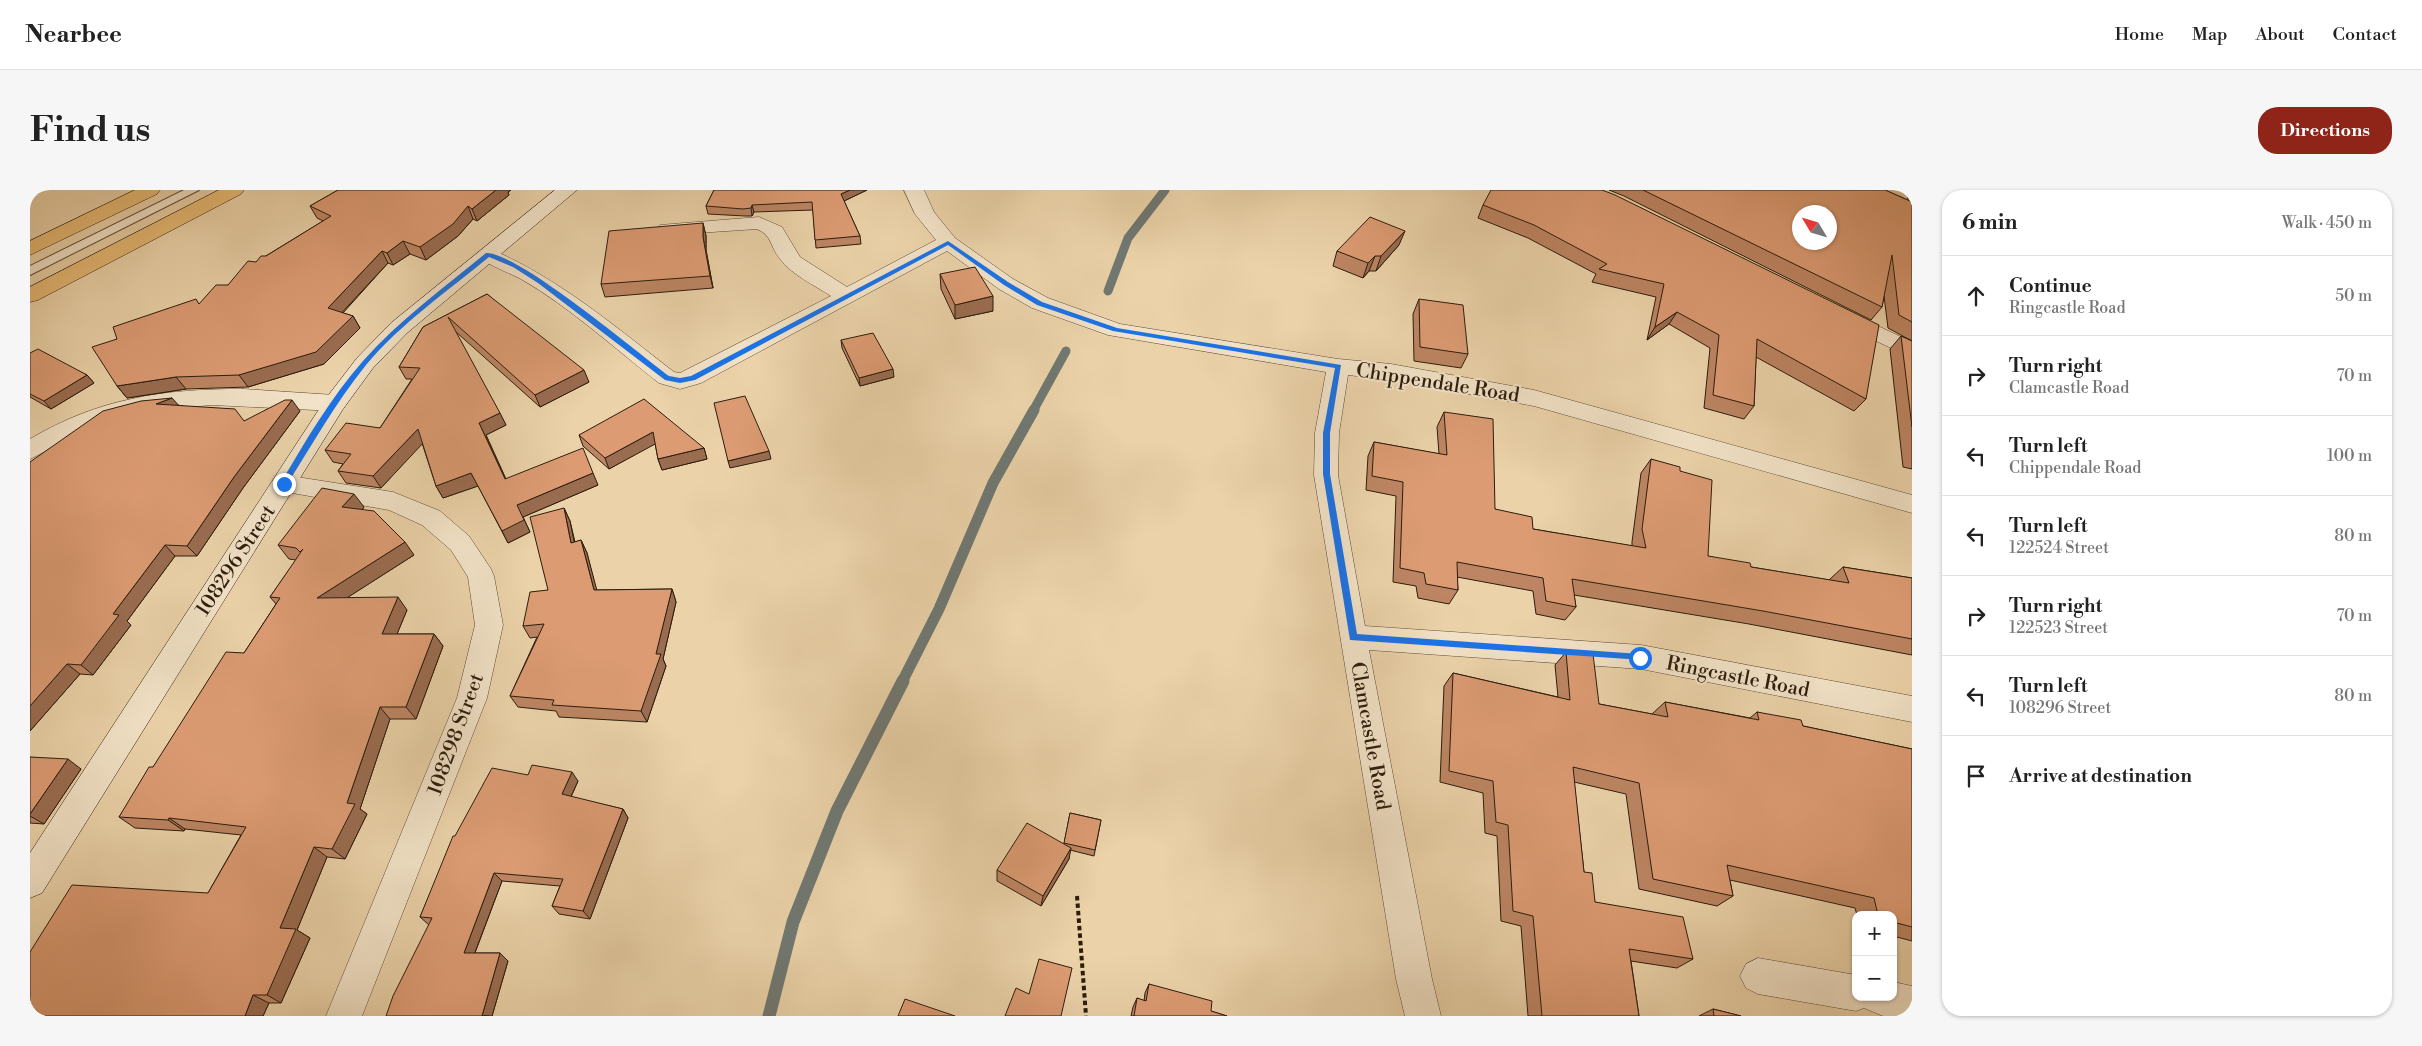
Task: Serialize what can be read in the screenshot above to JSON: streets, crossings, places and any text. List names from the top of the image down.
{
  "streets": {
    "street": [
      "Chippendale Road",
      "108296 Street",
      "Ringcastle Road",
      "108298 Street",
      "Clamcastle Road"
    ]
  },
  "crossings": [
    ["Chippendale Road", "Clamcastle Road"],
    ["108296 Street", "108298 Street"],
    ["Ringcastle Road", "Clamcastle Road"]
  ],
  "north": "top left",
  "page": {
    "header": "Nearbee",
    "nav": [
      "Home",
      "Map",
      "About",
      "Contact"
    ],
    "buttons": "Directions",
    "title": "Find us",
    "heading": ["6 min", "Walk · 450 m"],
    "list": [
      ["Continue", "Ringcastle Road", "50 m"],
      ["Turn right", "Clamcastle Road", "70 m"],
      ["Turn left", "Chippendale Road", "100 m"],
      ["Turn left", "122524 Street", "80 m"],
      ["Turn right", "122523 Street", "70 m"],
      ["Turn left", "108296 Street", "80 m"],
      "Arrive at destination"
    ],
    "map_buttons": ["+", "−"]
  }
}
